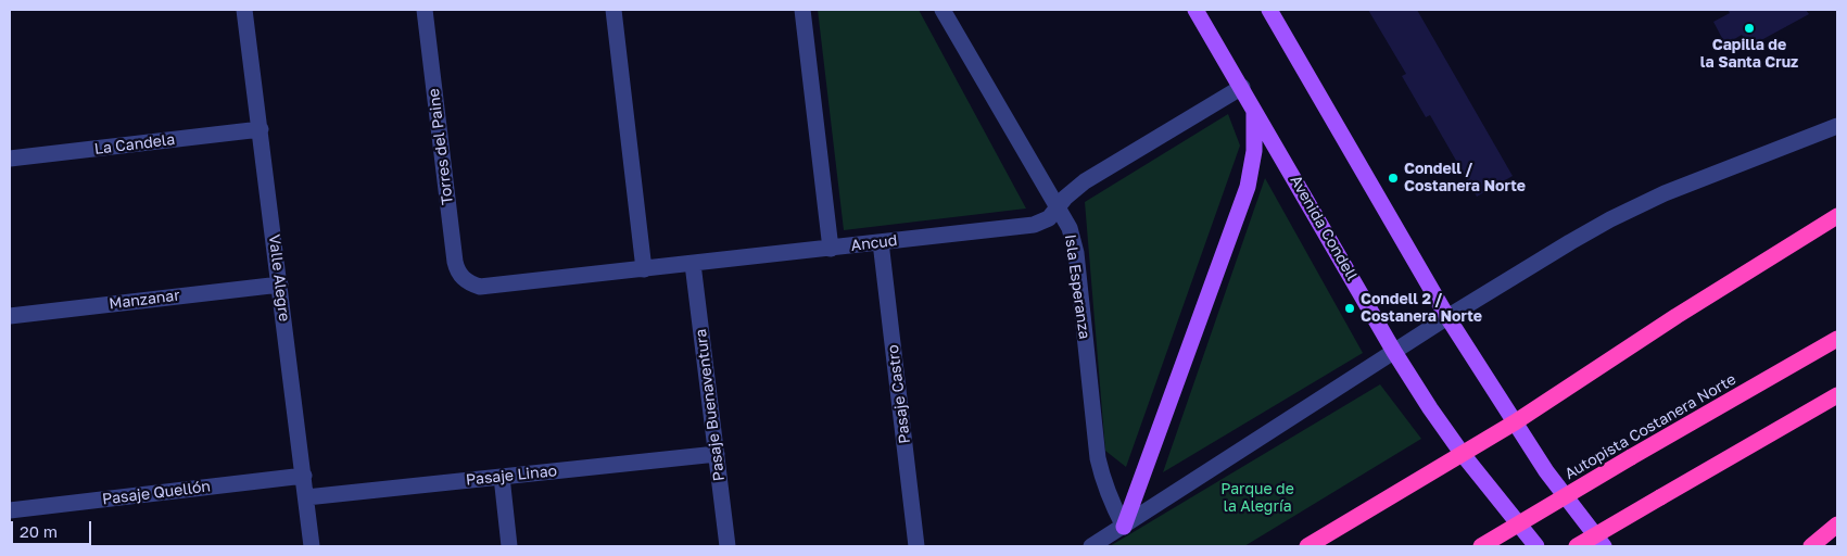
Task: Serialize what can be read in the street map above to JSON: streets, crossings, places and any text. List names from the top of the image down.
{
  "streets": {
    "highway": ["Autopista Costanera Norte"],
    "main road": ["Avenida Condell"],
    "street": [
      "La Candela",
      "Torres del Paine",
      "Ancud",
      "Valle Alegre",
      "Isla Esperanza",
      "Manzanar",
      "Pasaje Castro",
      "Pasaje Buenaventura",
      "Pasaje Linao",
      "Pasaje Quellón"
    ]
  },
  "crossings": [
    ["La Candela", "Valle Alegre"],
    ["Torres del Paine", "Ancud"],
    ["Avenida Condell", "Ancud"],
    ["Ancud", "Isla Esperanza"],
    ["Ancud", "Pasaje Castro"],
    ["Ancud", "Pasaje Buenaventura"],
    ["Valle Alegre", "Manzanar"],
    ["Valle Alegre", "Pasaje Linao"],
    ["Valle Alegre", "Pasaje Quellón"],
    ["Pasaje Buenaventura", "Pasaje Linao"]
  ],
  "parks": ["Parque de la Alegría"],
  "places": ["Capilla de la Santa Cruz", "Condell / Costanera Norte", "Condell 2 / Costanera Norte"],
  "scale_bar": "20 m"
}
